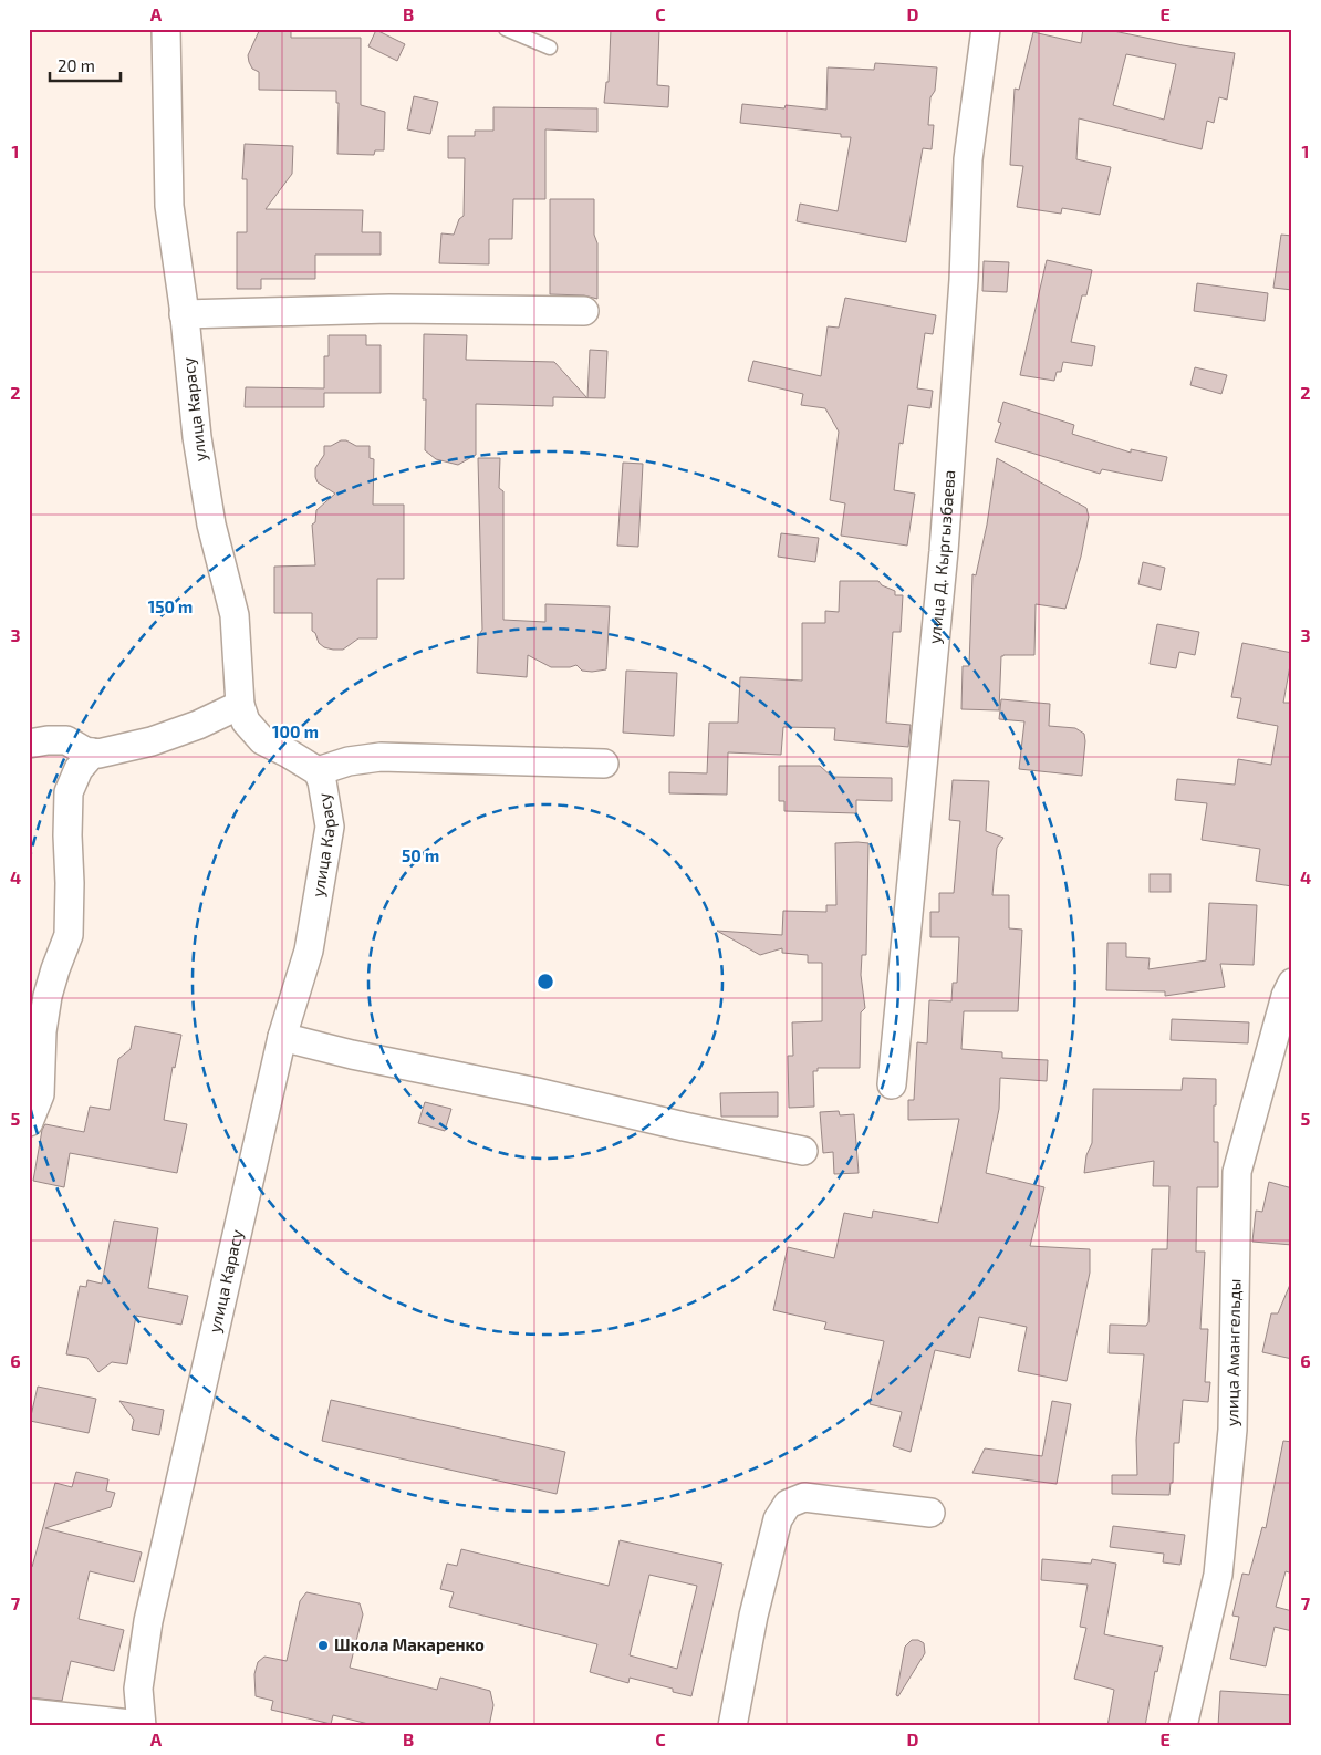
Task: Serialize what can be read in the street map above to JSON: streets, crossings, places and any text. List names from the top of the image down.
{
  "streets": {
    "street": ["улица Карасу", "улица Д. Кыргызбаева", "улица Амангельды"]
  },
  "places": ["Школа Макаренко"],
  "scale_bar": "20 m",
  "grid": {
    "columns": [
      "A",
      "B",
      "C",
      "D",
      "E"
    ],
    "rows": [
      "1",
      "2",
      "3",
      "4",
      "5",
      "6",
      "7"
    ]
  },
  "rings": ["150 m", "100 m", "50 m"]
}
